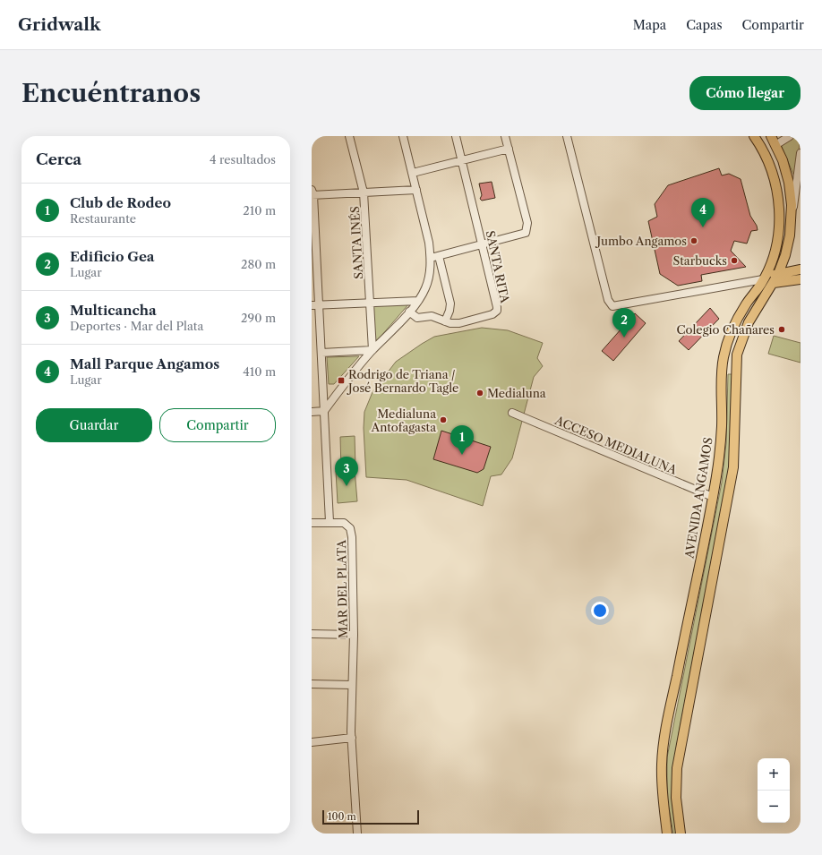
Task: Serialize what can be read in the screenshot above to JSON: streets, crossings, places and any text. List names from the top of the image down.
{
  "streets": {
    "main road": ["AVENIDA ANGAMOS"],
    "street": [
      "SANTA INÉS",
      "SANTA RITA",
      "ACCESO MEDIALUNA",
      "MAR DEL PLATA"
    ]
  },
  "crossings": [
    ["ACCESO MEDIALUNA", "AVENIDA ANGAMOS"]
  ],
  "places": {
    "other": [
      "Jumbo Angamos",
      "Starbucks",
      "Colegio Chañares",
      "Medialuna",
      "Medialuna Antofagasta"
    ],
    "transit": ["Rodrigo de Triana / José Bernardo Tagle"]
  },
  "scale_bar": "100 m",
  "page": {
    "header": "Gridwalk",
    "nav": ["Mapa", "Capas", "Compartir"],
    "buttons": [
      "Cómo llegar",
      ["Guardar", "Compartir"]
    ],
    "title": "Encuéntranos",
    "heading": ["Cerca", "4 resultados"],
    "list": [
      {
        "mark": "1",
        "name": "Club de Rodeo",
        "note": "Restaurante",
        "value": "210 m"
      },
      {
        "mark": "2",
        "name": "Edificio Gea",
        "note": "Lugar",
        "value": "280 m"
      },
      {
        "mark": "3",
        "name": "Multicancha",
        "note": "Deportes · Mar del Plata",
        "value": "290 m"
      },
      {
        "mark": "4",
        "name": "Mall Parque Angamos",
        "note": "Lugar",
        "value": "410 m"
      }
    ],
    "pins": [
      "4",
      "2",
      "1",
      "3"
    ],
    "map_buttons": ["+", "−"],
    "scale": "100 m"
  }
}
